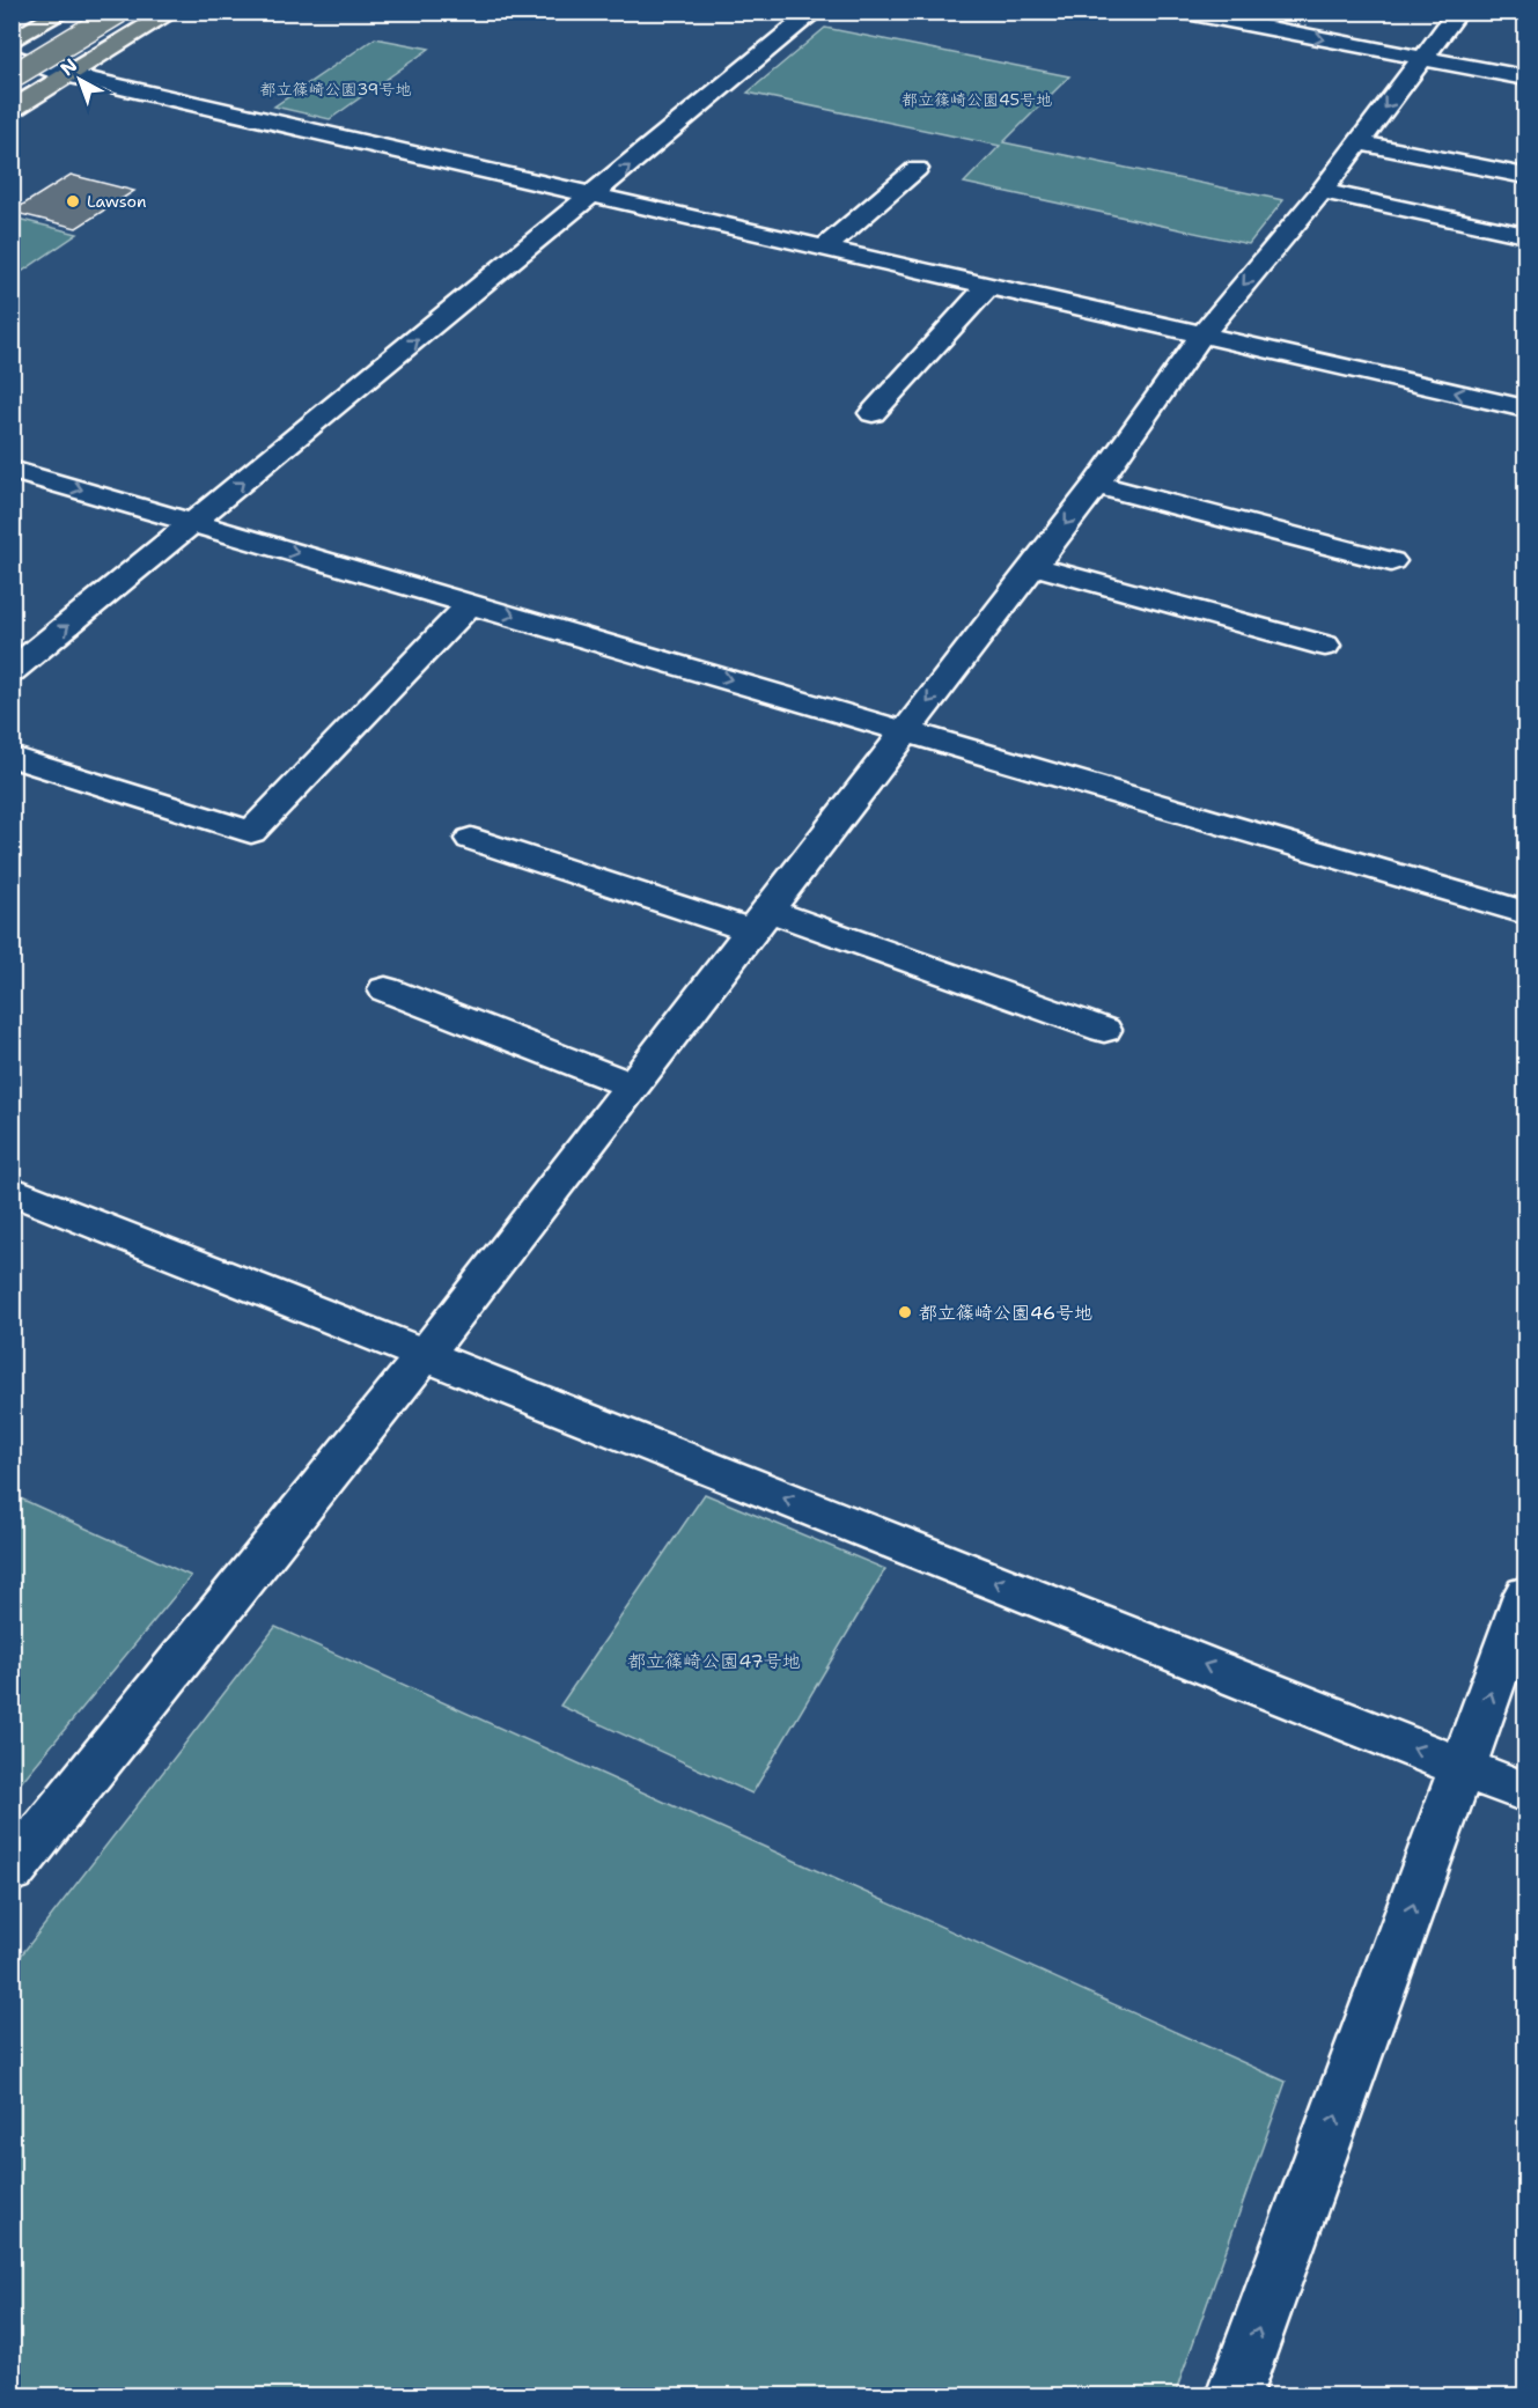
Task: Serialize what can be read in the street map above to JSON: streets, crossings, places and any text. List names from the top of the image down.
{
  "parks": ["都立篠崎公園39号地", "都立篠崎公園45号地", "都立篠崎公園47号地"],
  "places": ["Lawson", "都立篠崎公園46号地"],
  "north": "top left"
}
